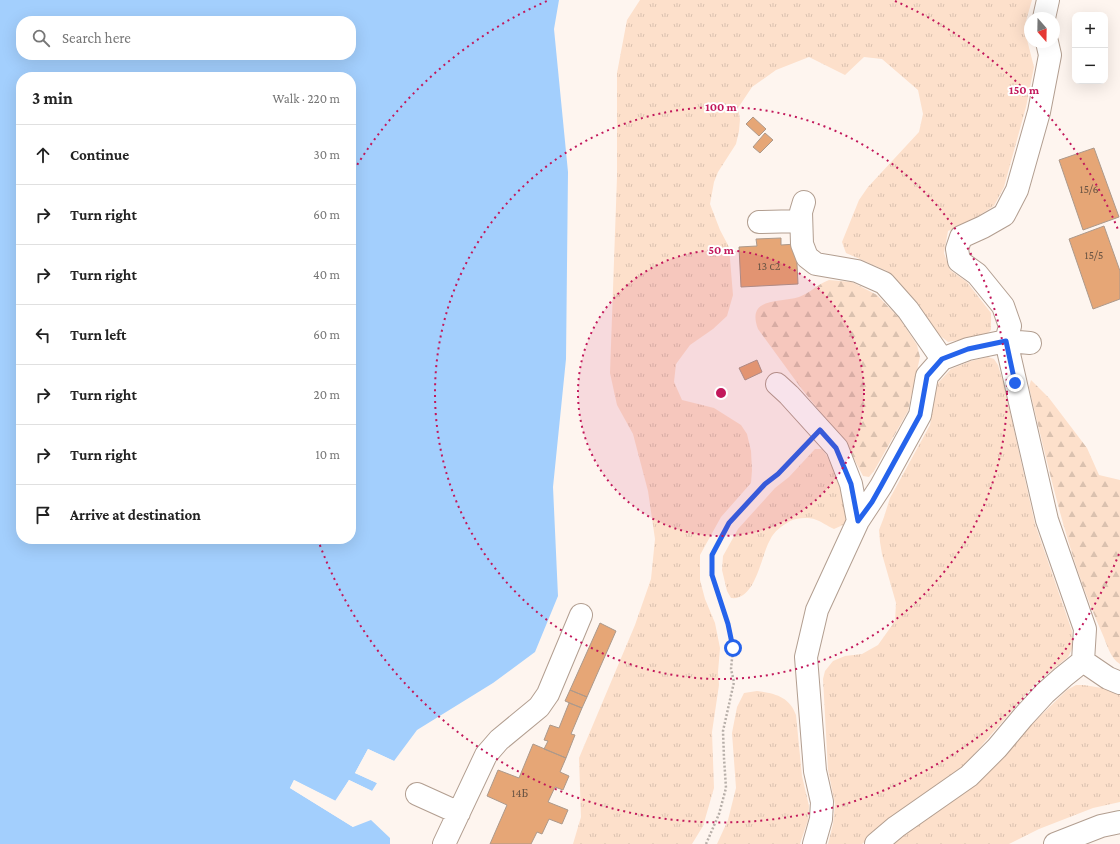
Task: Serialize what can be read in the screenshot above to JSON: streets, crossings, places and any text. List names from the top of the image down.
{
  "house_numbers": [
    "15/6",
    "15/5",
    "13 с2",
    "14Б"
  ],
  "north": "bottom",
  "page": {
    "map_buttons": ["+", "−"],
    "search": "Search here",
    "heading": ["3 min", "Walk · 220 m"],
    "list": [
      ["Continue", "30 m"],
      ["Turn right", "60 m"],
      ["Turn right", "40 m"],
      ["Turn left", "60 m"],
      ["Turn right", "20 m"],
      ["Turn right", "10 m"],
      "Arrive at destination"
    ]
  },
  "rings": ["150 m", "100 m", "50 m"]
}
